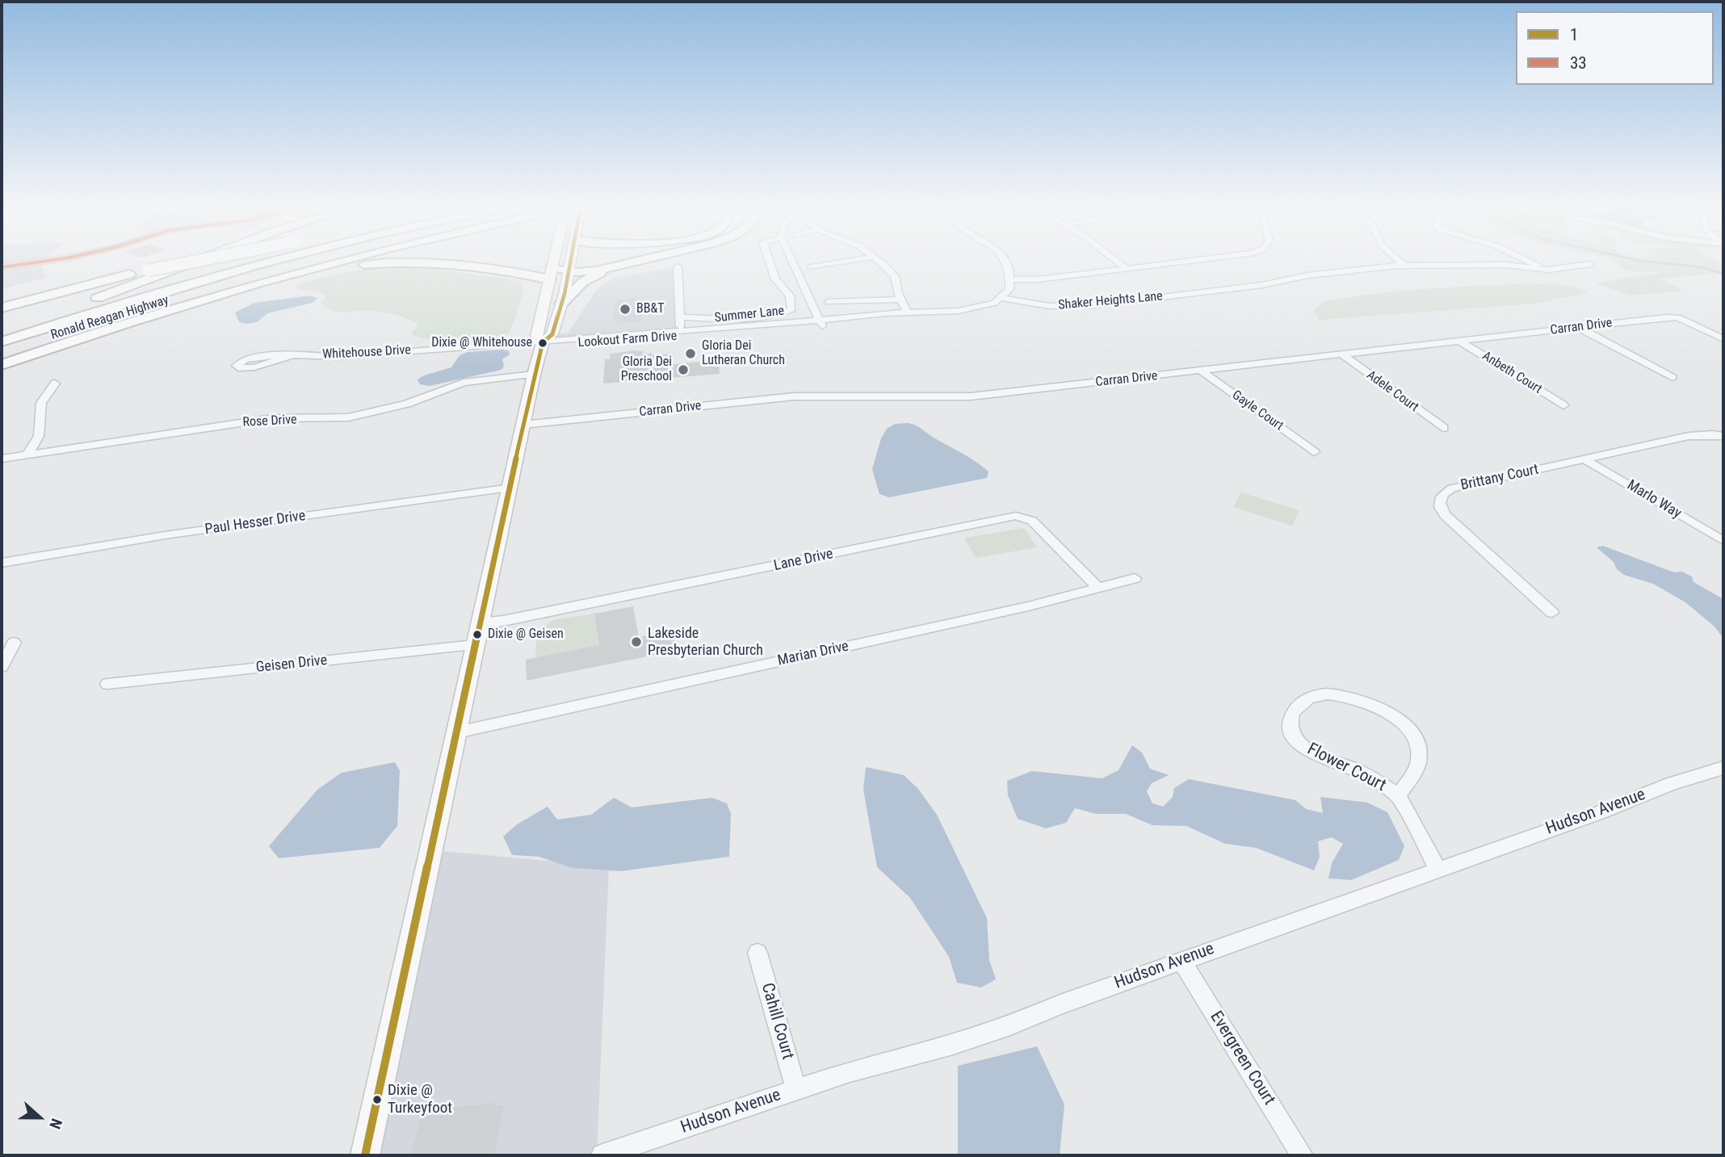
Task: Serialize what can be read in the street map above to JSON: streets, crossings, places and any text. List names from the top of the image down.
{
  "streets": {
    "highway": ["Ronald Reagan Highway"],
    "street": [
      "Shaker Heights Lane",
      "Summer Lane",
      "Carran Drive",
      "Lookout Farm Drive",
      "Whitehouse Drive",
      "Anbeth Court",
      "Adele Court",
      "Gayle Court",
      "Rose Drive",
      "Brittany Court",
      "Marlo Way",
      "Paul Hesser Drive",
      "Lane Drive",
      "Marian Drive",
      "Geisen Drive",
      "Flower Court",
      "Hudson Avenue",
      "Cahill Court",
      "Evergreen Court"
    ]
  },
  "crossings": [
    ["Shaker Heights Lane", "Lookout Farm Drive"],
    ["Carran Drive", "Anbeth Court"],
    ["Carran Drive", "Adele Court"],
    ["Carran Drive", "Gayle Court"],
    ["Lookout Farm Drive", "Whitehouse Drive"],
    ["Brittany Court", "Marlo Way"],
    ["Lane Drive", "Marian Drive"],
    ["Flower Court", "Hudson Avenue"],
    ["Hudson Avenue", "Cahill Court"],
    ["Hudson Avenue", "Evergreen Court"]
  ],
  "places": [
    "BB&T",
    "Dixie @ Whitehouse",
    "Gloria Dei Lutheran Church",
    "Gloria Dei Preschool",
    "Dixie @ Geisen",
    "Lakeside Presbyterian Church",
    "Dixie @ Turkeyfoot"
  ],
  "lines": ["transit line 1", "transit line 33"],
  "legend": ["1", "33"],
  "north": "right"
}
